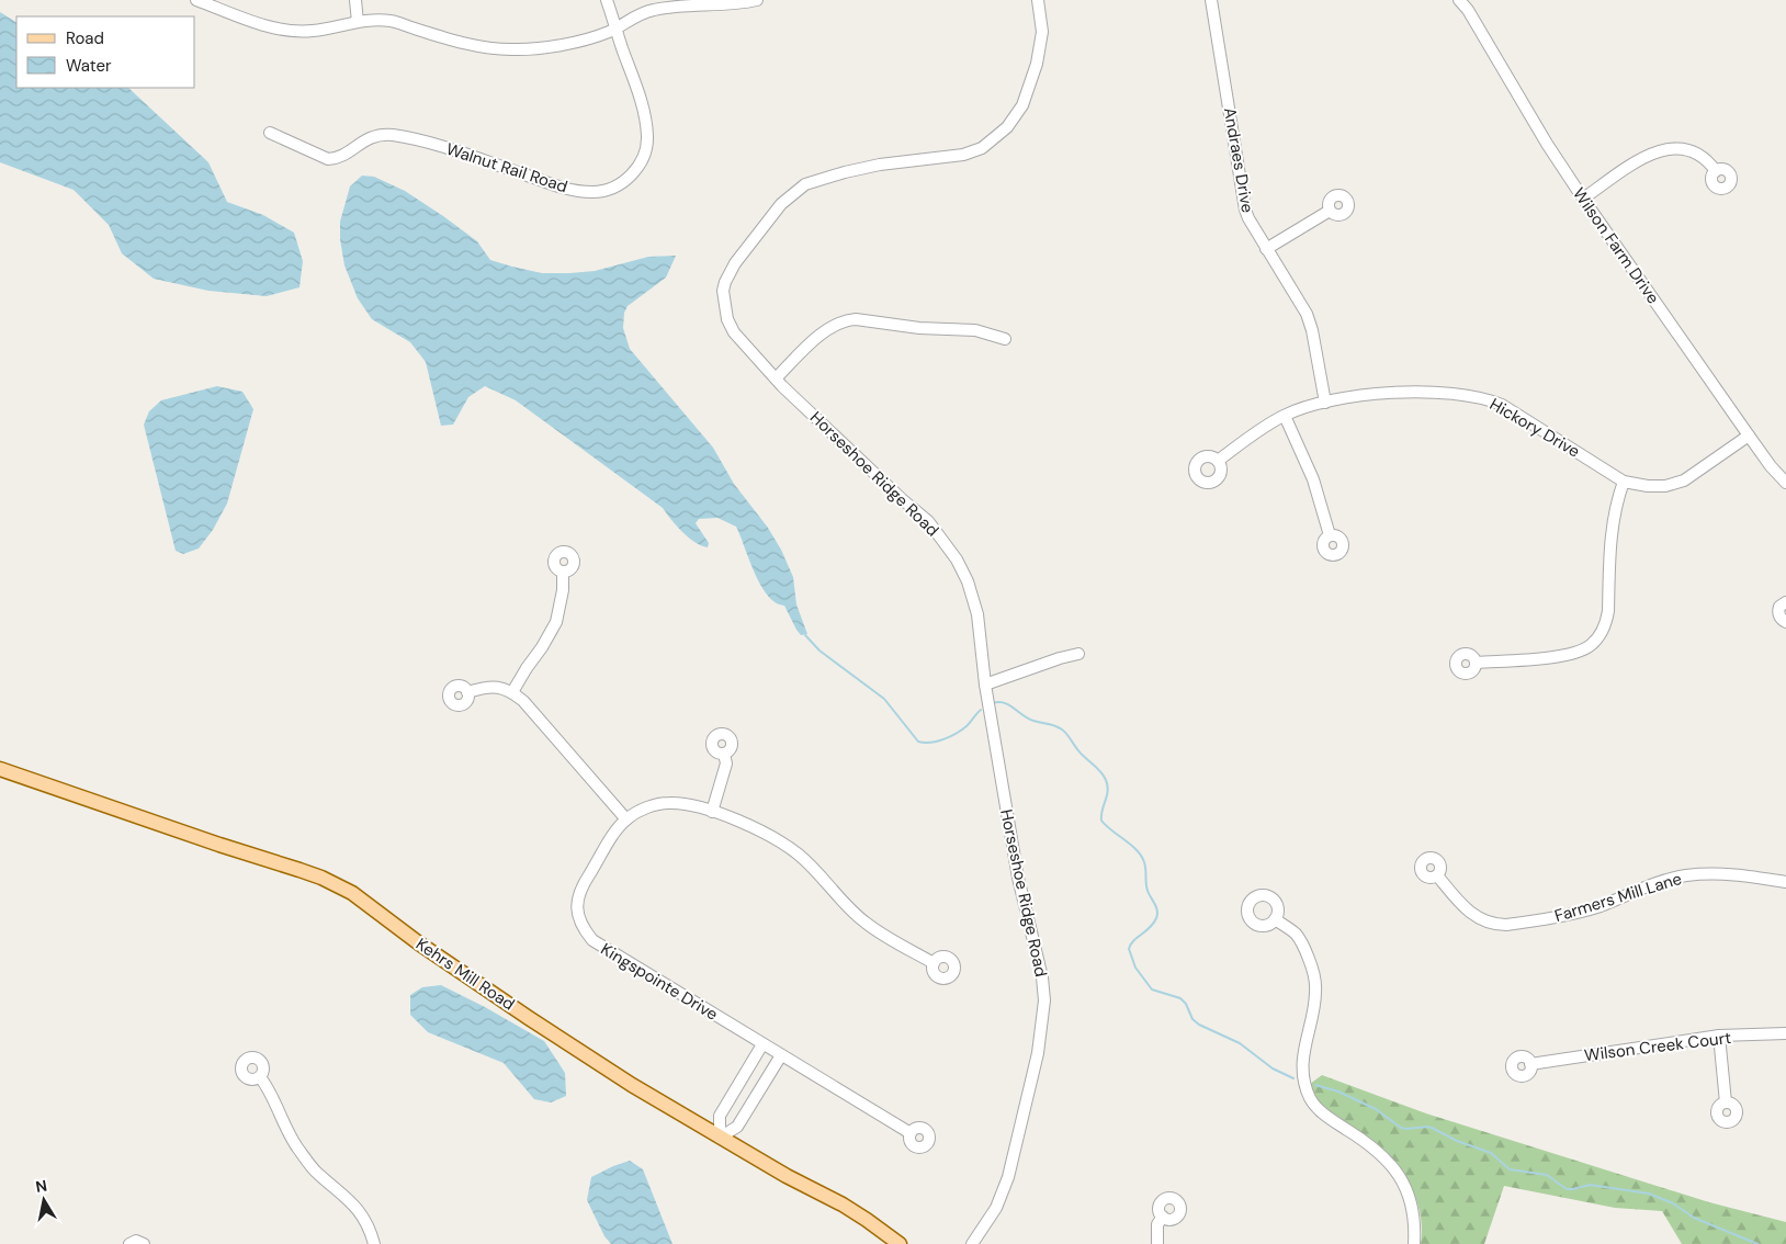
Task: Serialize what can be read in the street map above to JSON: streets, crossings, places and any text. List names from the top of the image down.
{
  "streets": {
    "main road": ["Kehrs Mill Road"],
    "street": [
      "Andraes Drive",
      "Walnut Rail Road",
      "Wilson Farm Drive",
      "Hickory Drive",
      "Horseshoe Ridge Road",
      "Farmers Mill Lane",
      "Kingspointe Drive",
      "Wilson Creek Court"
    ]
  },
  "crossings": [
    ["Andraes Drive", "Hickory Drive"],
    ["Wilson Farm Drive", "Hickory Drive"]
  ],
  "legend": ["Road", "Water"],
  "north": "top"
}
